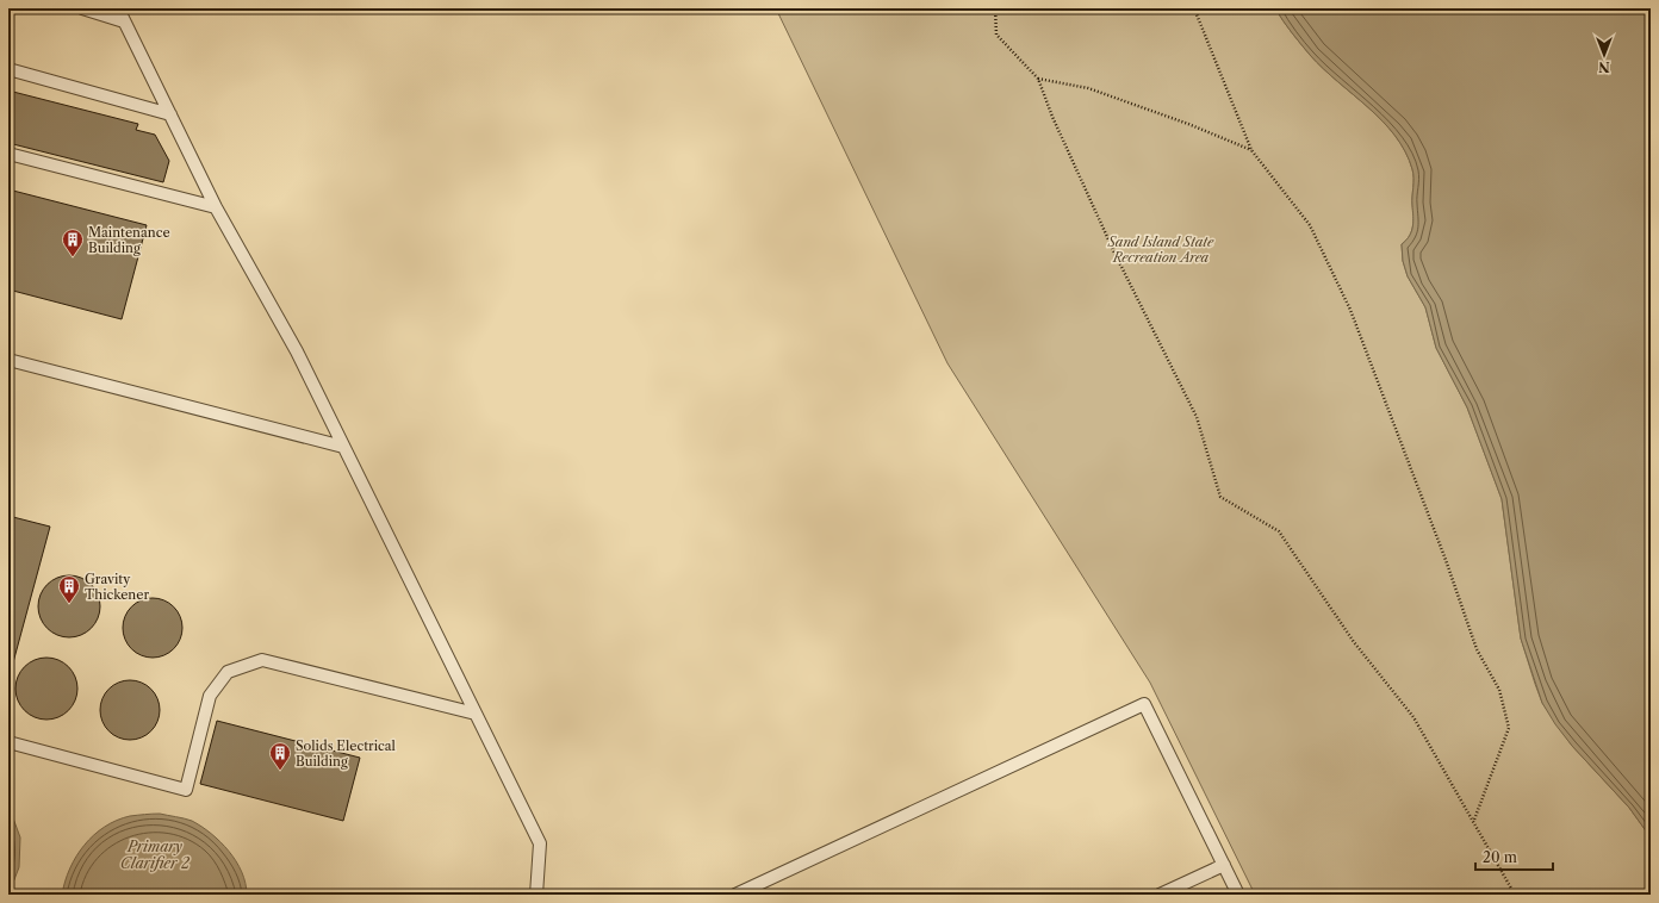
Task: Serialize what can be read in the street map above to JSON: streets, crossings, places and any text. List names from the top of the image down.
{
  "water": ["Primary Clarifier 2"],
  "parks": ["Sand Island State Recreation Area"],
  "places": {
    "building": ["Maintenance Building", "Gravity Thickener", "Solids Electrical Building"]
  },
  "scale_bar": "20 m",
  "north": "bottom"
}
